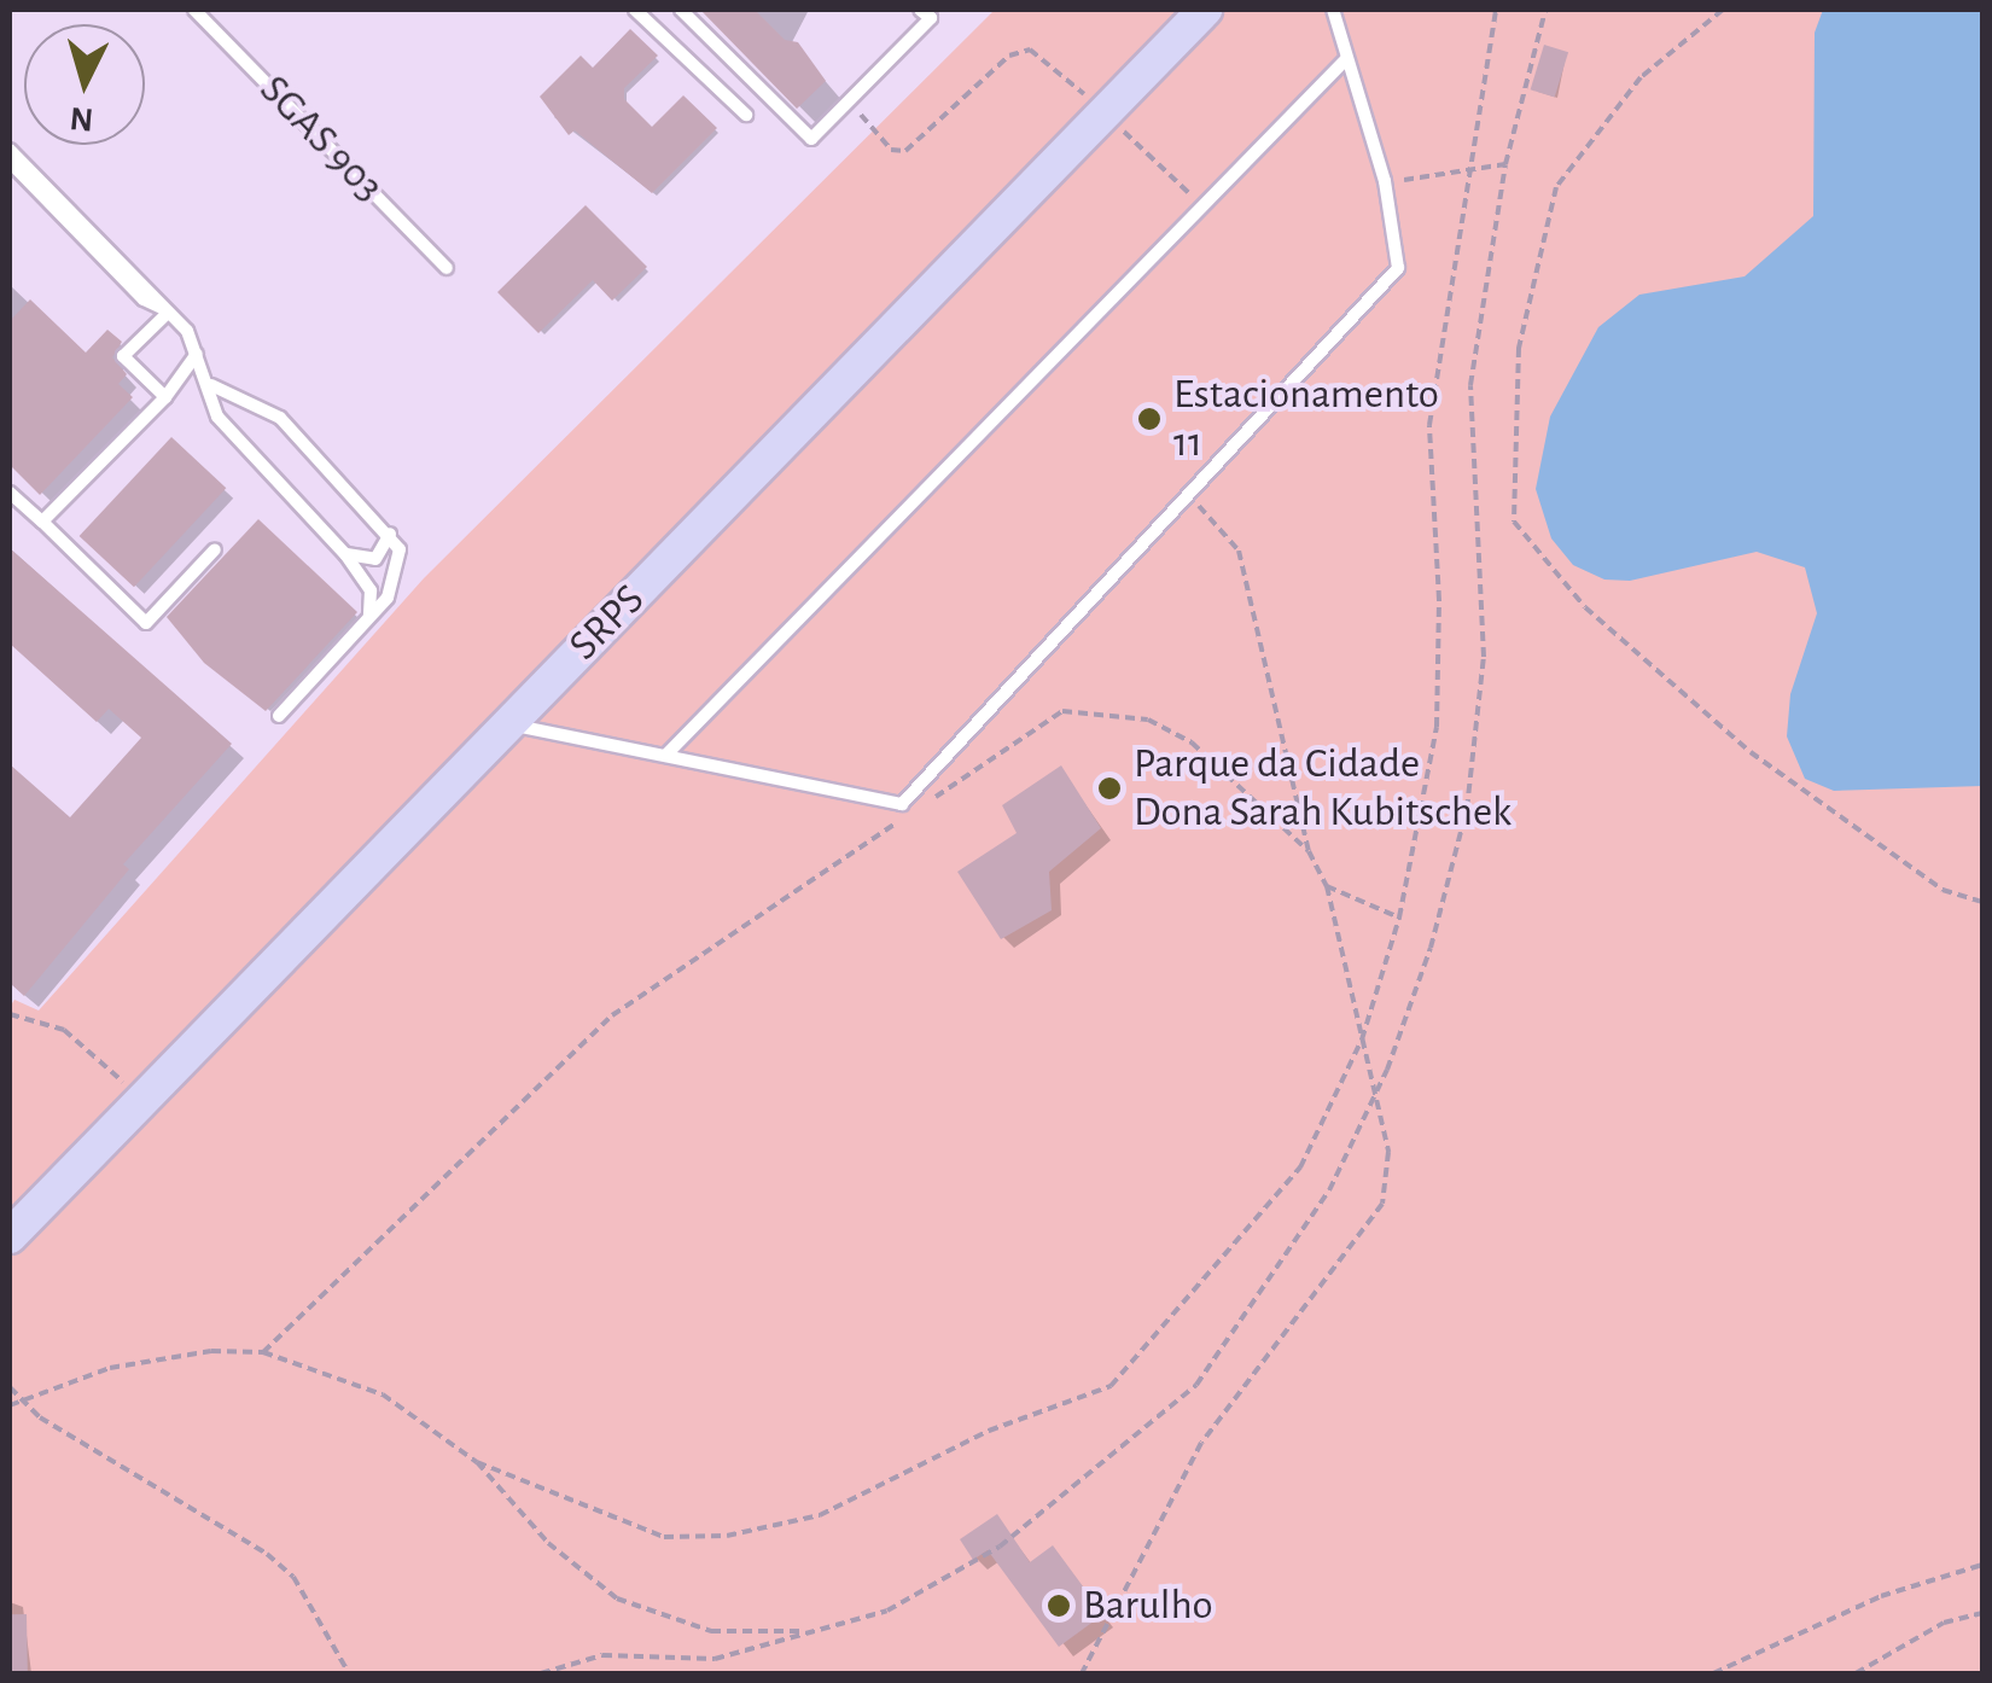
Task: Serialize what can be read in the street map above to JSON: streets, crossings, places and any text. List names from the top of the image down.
{
  "streets": {
    "main road": ["SRPS"],
    "lane": ["SGAS 903"]
  },
  "places": ["Estacionamento 11", "Parque da Cidade Dona Sarah Kubitschek", "Barulho"],
  "north": "bottom"
}
